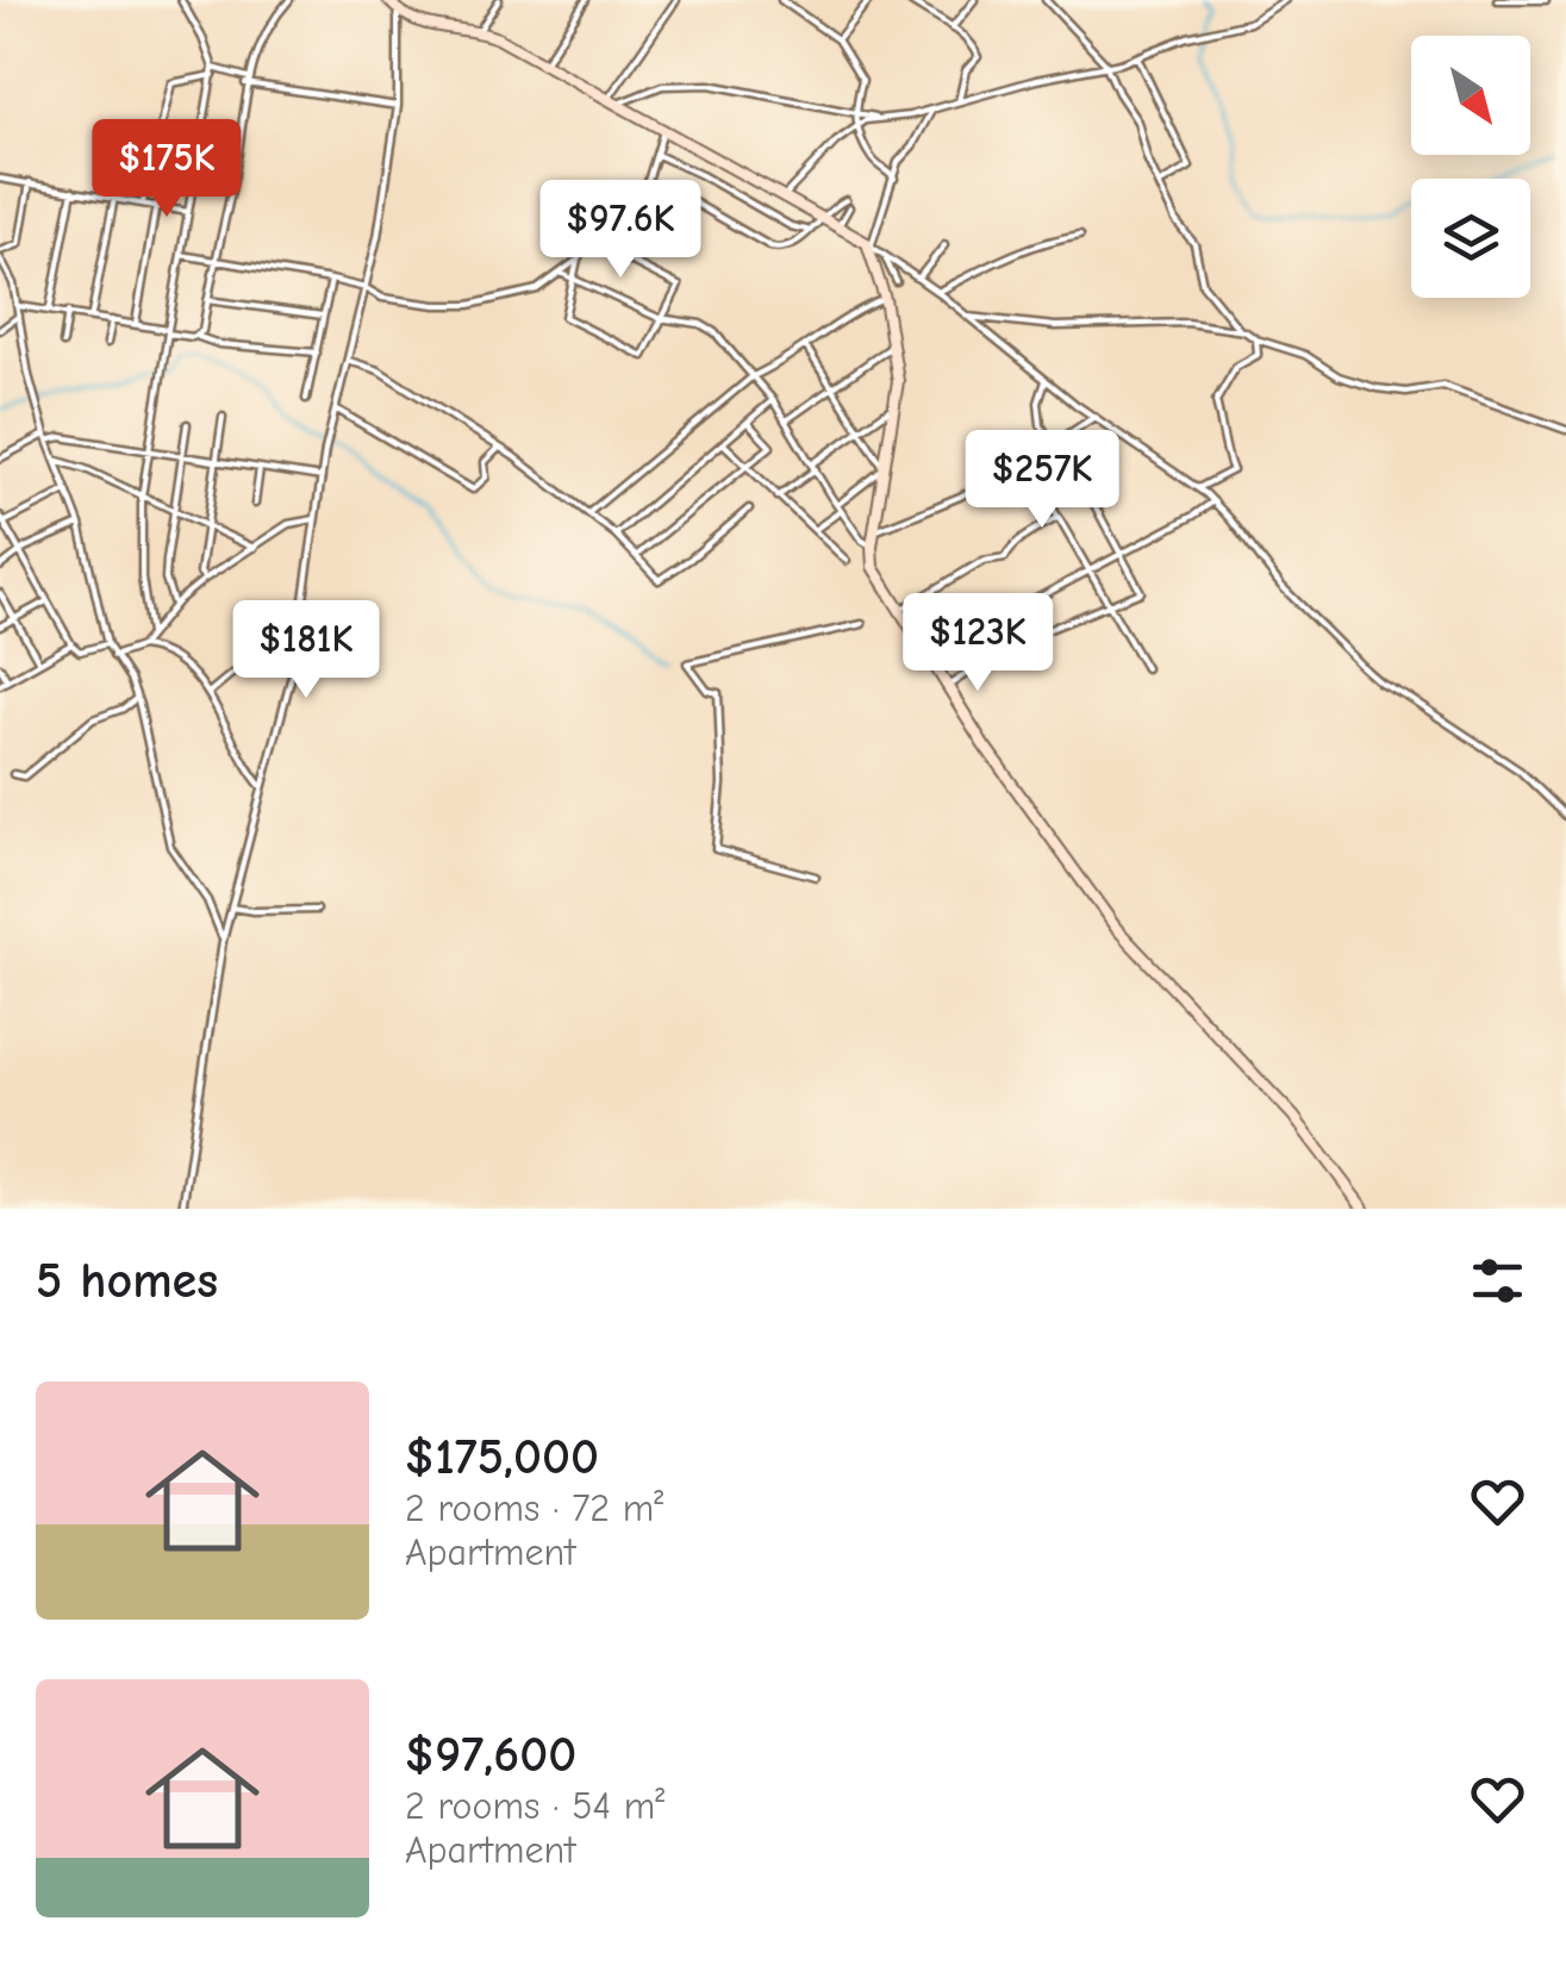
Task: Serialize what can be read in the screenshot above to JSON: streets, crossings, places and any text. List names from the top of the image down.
{
  "north": "bottom right",
  "page": {
    "price": [
      "$175K",
      "$97.6K",
      "$257K",
      "$123K",
      "$181K"
    ],
    "heading": "5 homes",
    "list": [
      {
        "name": "$175,000",
        "note": "2 rooms · 72 m² · Apartment"
      },
      {
        "name": "$97,600",
        "note": "2 rooms · 54 m² · Apartment"
      }
    ]
  }
}
